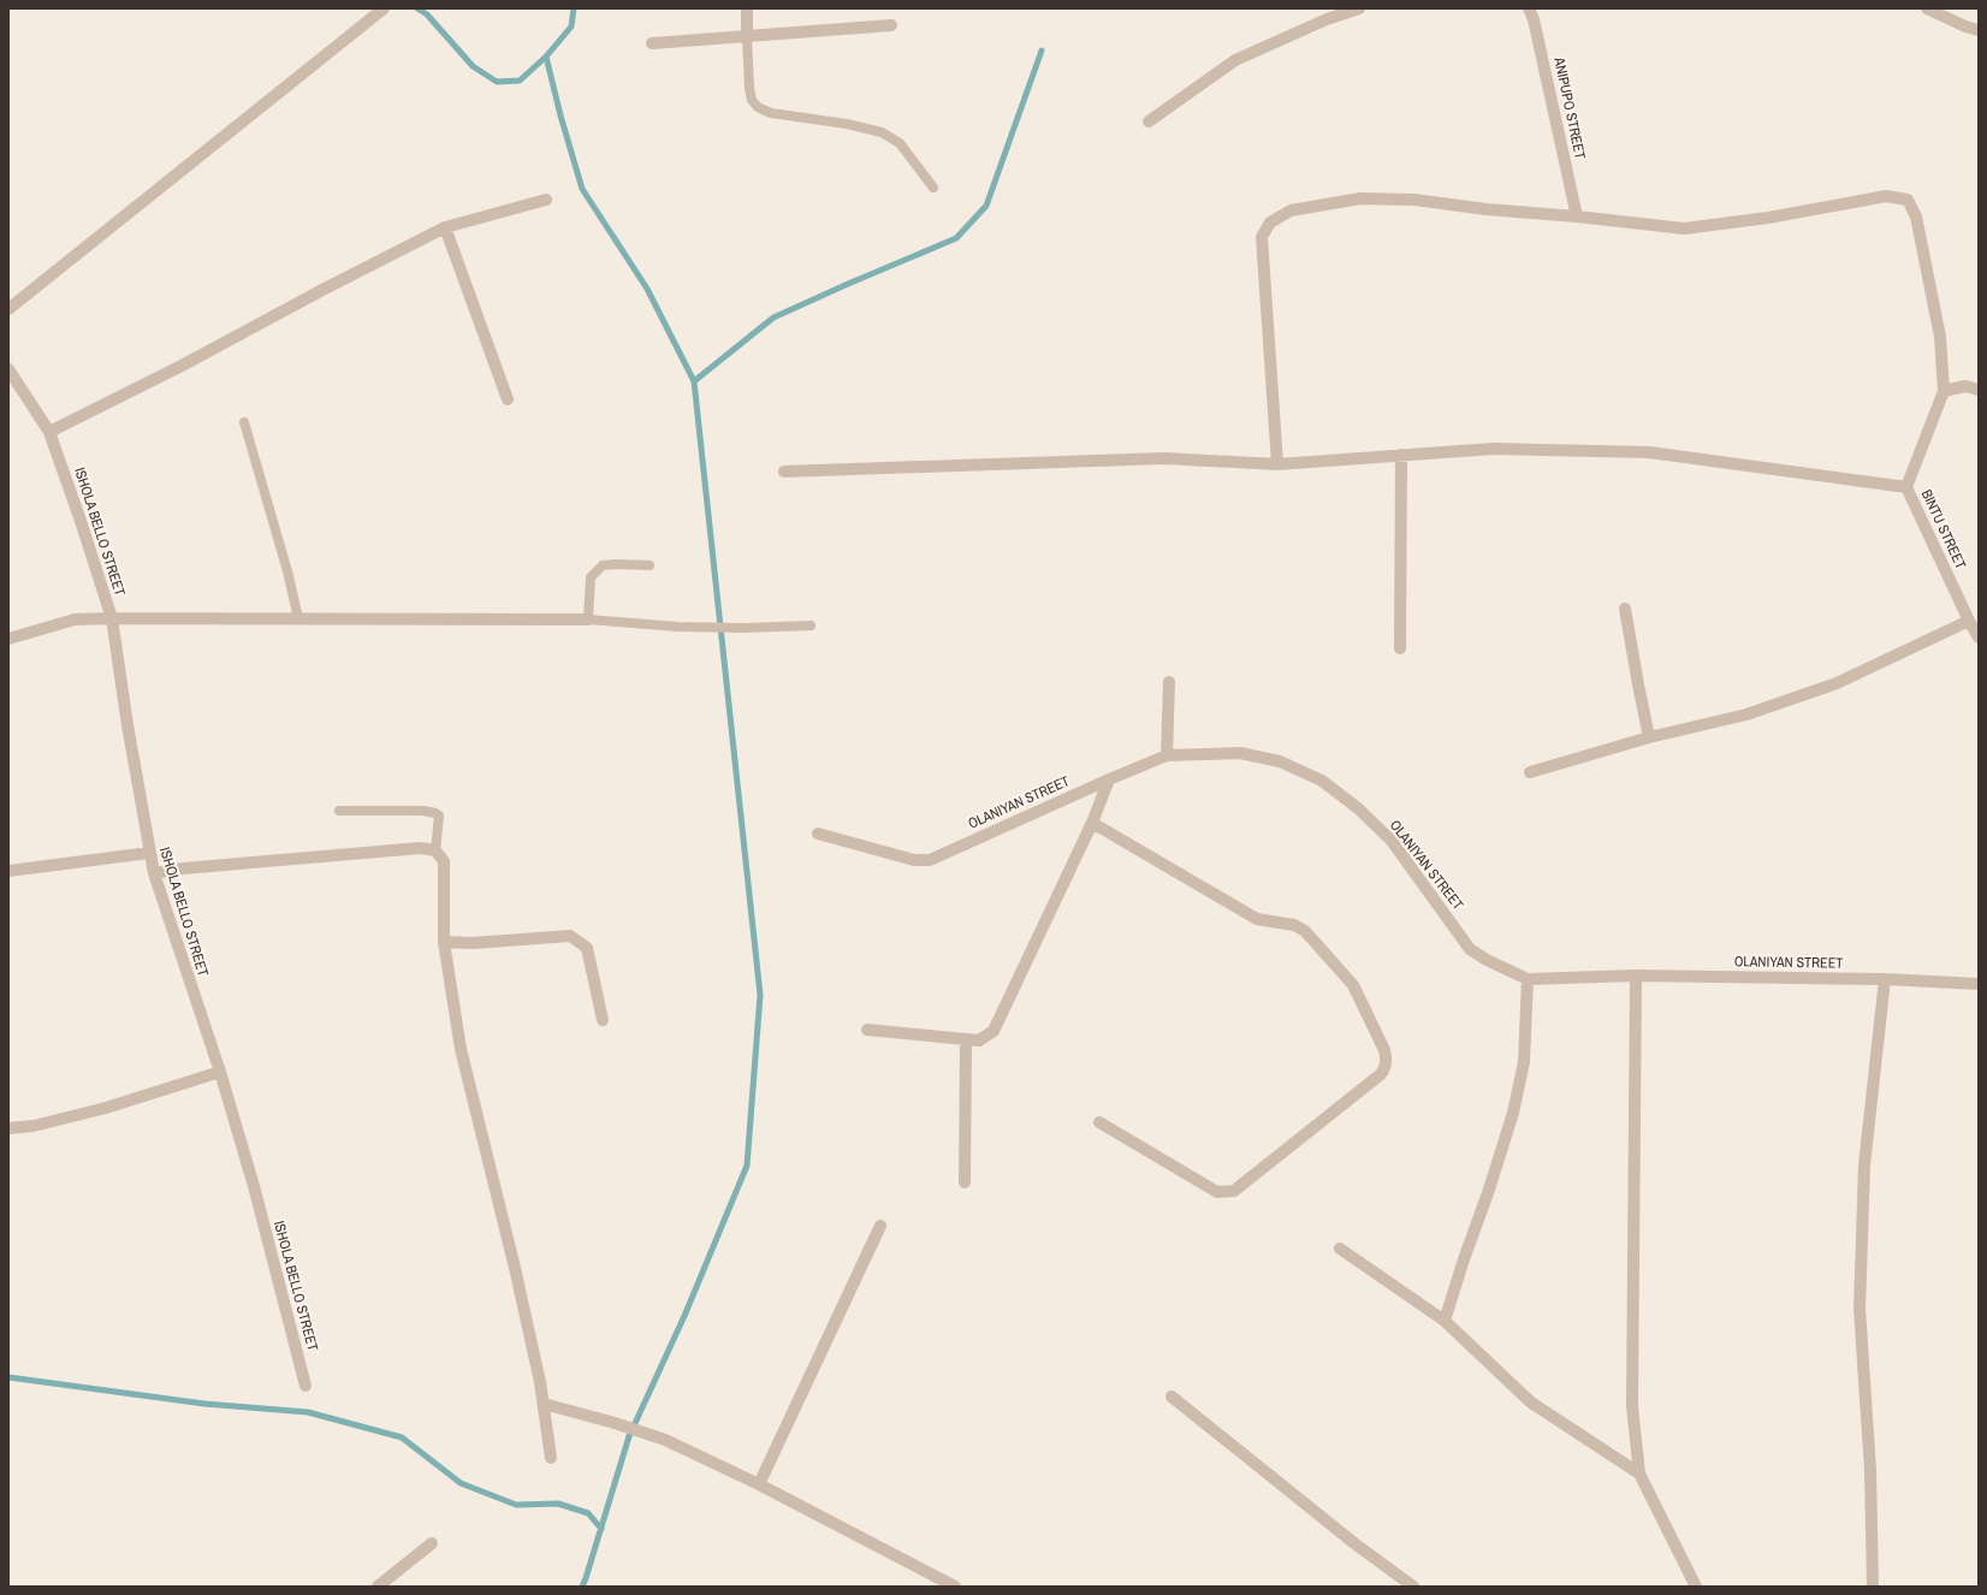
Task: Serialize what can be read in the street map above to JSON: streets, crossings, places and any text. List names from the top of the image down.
{
  "streets": {
    "street": [
      "ANIPUPO STREET",
      "BINTU STREET",
      "ISHOLA BELLO STREET",
      "OLANIYAN STREET"
    ]
  }
}
